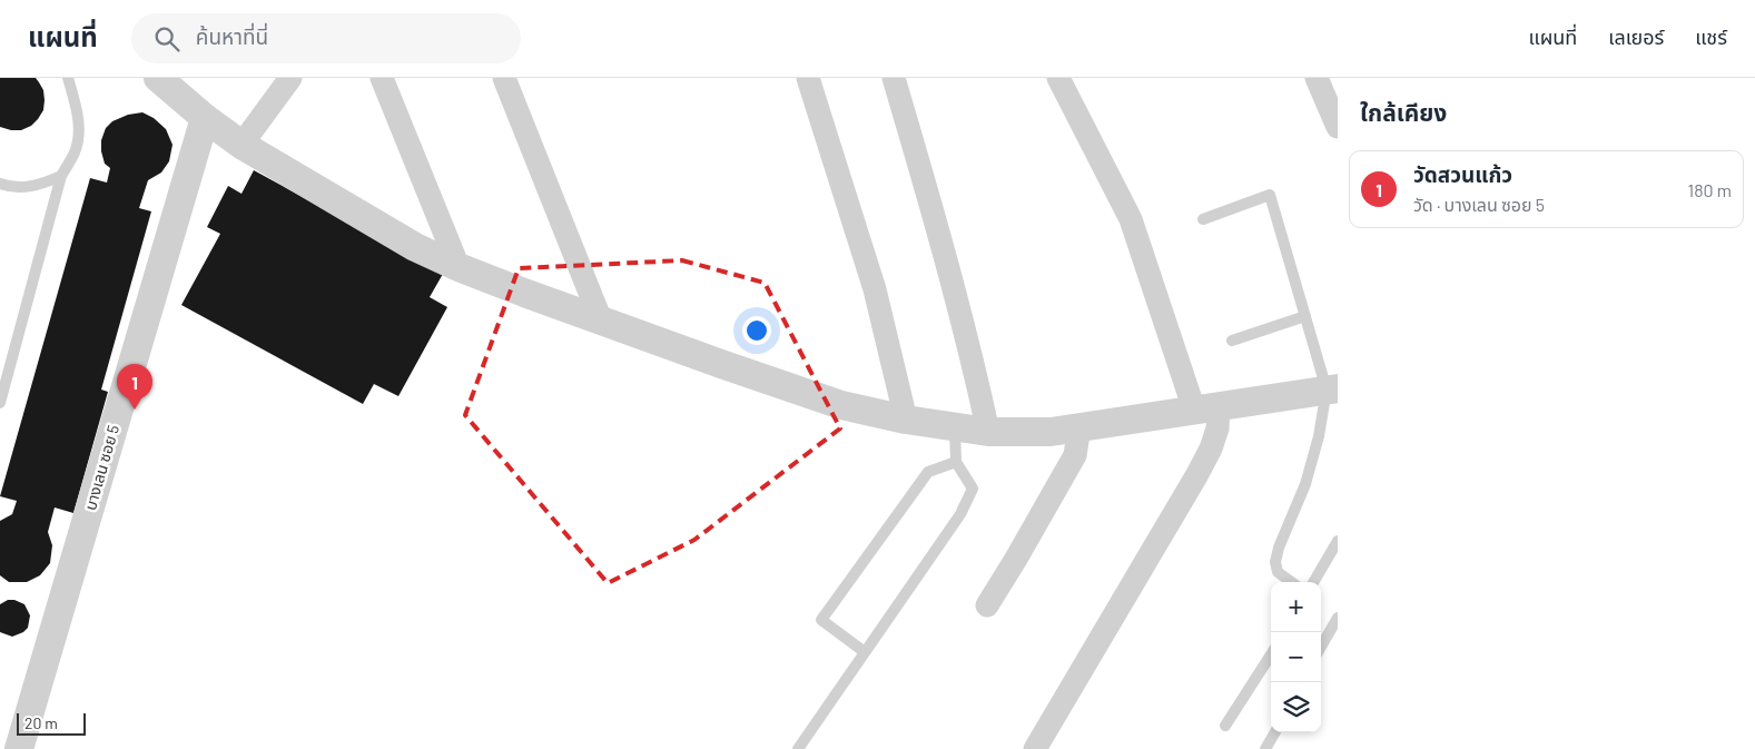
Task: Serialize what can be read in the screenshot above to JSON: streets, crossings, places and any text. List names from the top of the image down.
{
  "streets": {
    "street": ["บางเลน ซอย 5"]
  },
  "scale_bar": "20 m",
  "page": {
    "header": "แผนที่",
    "search": "ค้นหาที่นี่",
    "nav": ["แผนที่", "เลเยอร์", "แชร์"],
    "heading": "ใกล้เคียง",
    "list": [
      {
        "mark": "1",
        "name": "วัดสวนแก้ว",
        "note": "วัด · บางเลน ซอย 5",
        "value": "180 m"
      }
    ],
    "pins": "1",
    "map_buttons": ["+", "−"],
    "scale": "20 m"
  }
}
